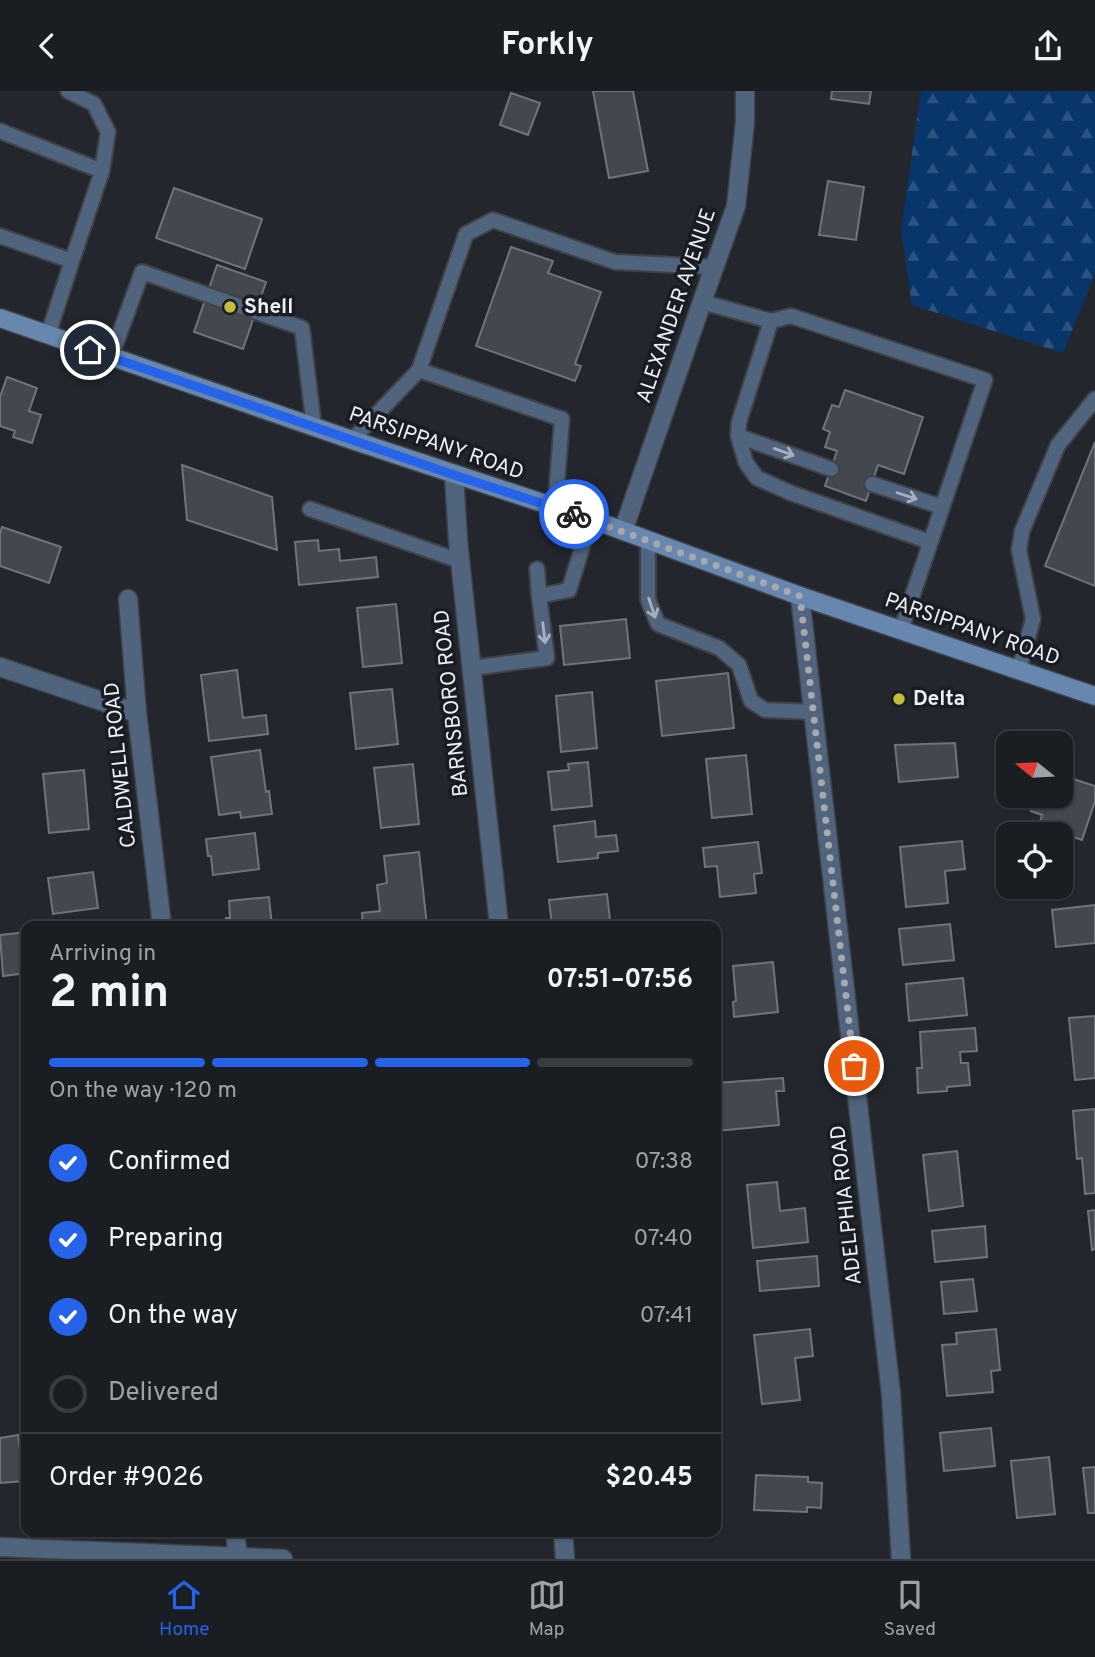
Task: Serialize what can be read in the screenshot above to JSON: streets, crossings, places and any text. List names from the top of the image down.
{
  "streets": {
    "main road": ["PARSIPPANY ROAD"],
    "street": [
      "ALEXANDER AVENUE",
      "BARNSBORO ROAD",
      "CALDWELL ROAD",
      "ADELPHIA ROAD"
    ]
  },
  "crossings": [
    ["ALEXANDER AVENUE", "PARSIPPANY ROAD"],
    ["PARSIPPANY ROAD", "BARNSBORO ROAD"],
    ["PARSIPPANY ROAD", "ADELPHIA ROAD"]
  ],
  "places": ["Shell", "Delta"],
  "north": "left",
  "page": {
    "header": "Forkly",
    "heading": ["2 min", "Arriving in", "07:51–07:56"],
    "panel": ["Order #9026", "$20.45"],
    "bar": "On the way · 120 m",
    "list": [
      ["Confirmed", "07:38"],
      ["Preparing", "07:40"],
      ["On the way", "07:41"],
      "Delivered"
    ],
    "tabs": ["Home", "Map", "Saved"]
  }
}
